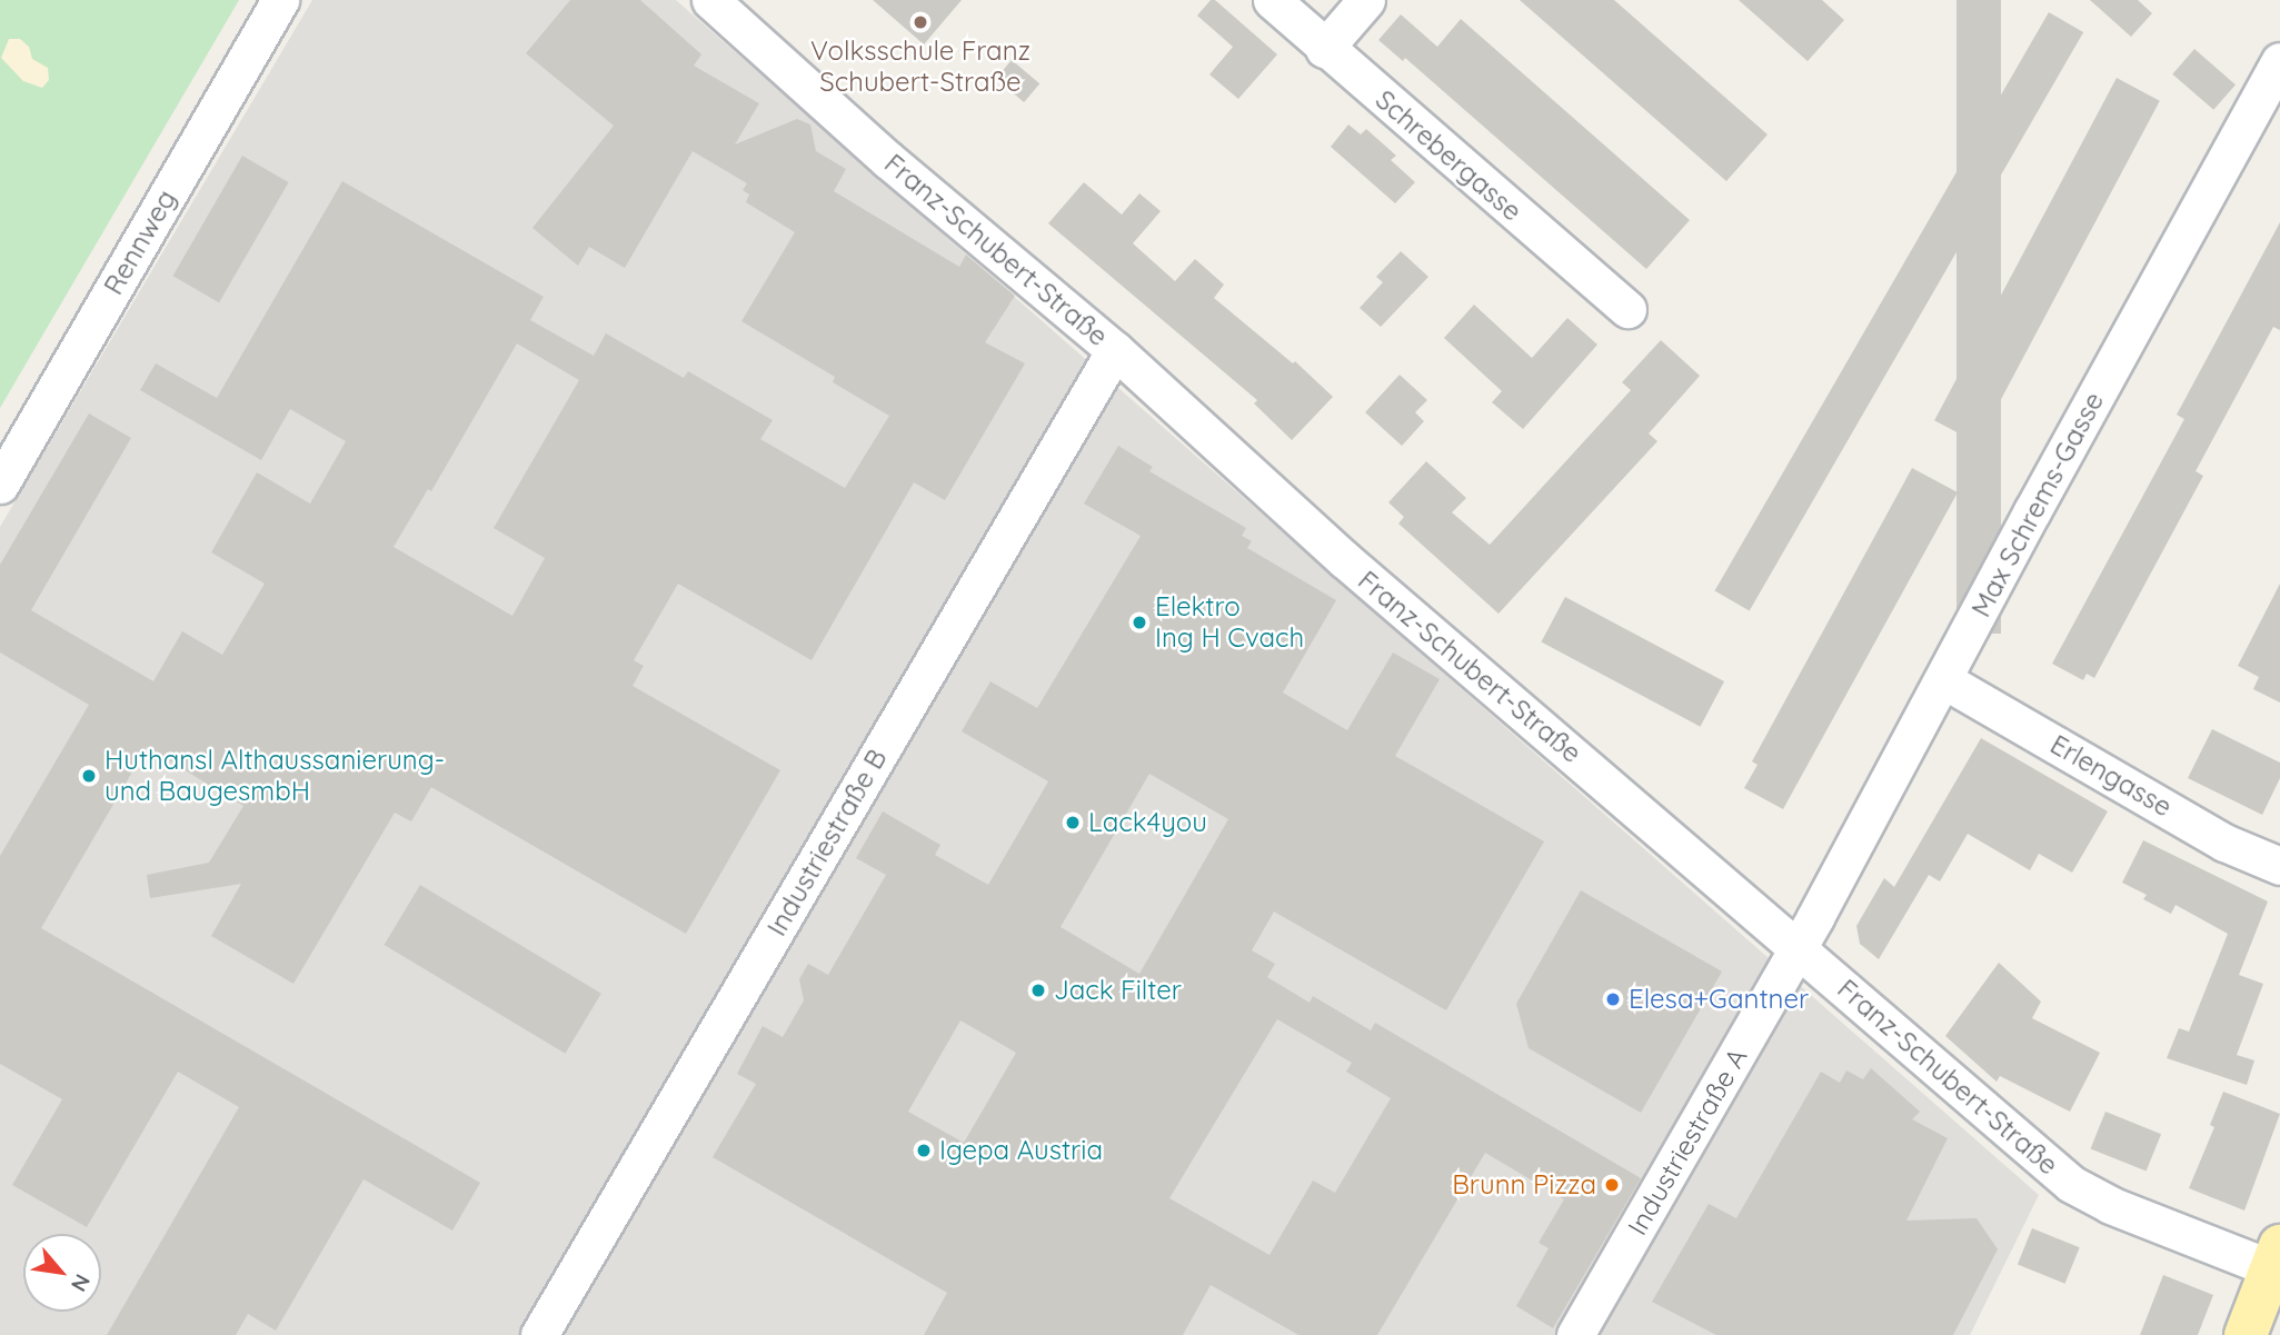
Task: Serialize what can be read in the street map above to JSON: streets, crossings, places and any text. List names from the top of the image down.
{
  "streets": {
    "street": [
      "Schrebergasse",
      "Rennweg",
      "Franz-Schubert-Straße",
      "Max Schrems-Gasse",
      "Erlengasse",
      "Industriestraße B",
      "Industriestraße A"
    ]
  },
  "crossings": [
    ["Franz-Schubert-Straße", "Max Schrems-Gasse"],
    ["Franz-Schubert-Straße", "Industriestraße B"],
    ["Franz-Schubert-Straße", "Industriestraße A"],
    ["Max Schrems-Gasse", "Erlengasse"],
    ["Max Schrems-Gasse", "Industriestraße A"]
  ],
  "places": [
    "Volksschule Franz Schubert-Straße",
    "Elektro Ing H Cvach",
    "Huthansl Althaussanierung- und BaugesmbH",
    "Lack4you",
    "Jack Filter",
    "Elesa+Gantner",
    "Igepa Austria",
    "Brunn Pizza"
  ],
  "north": "bottom right"
}
